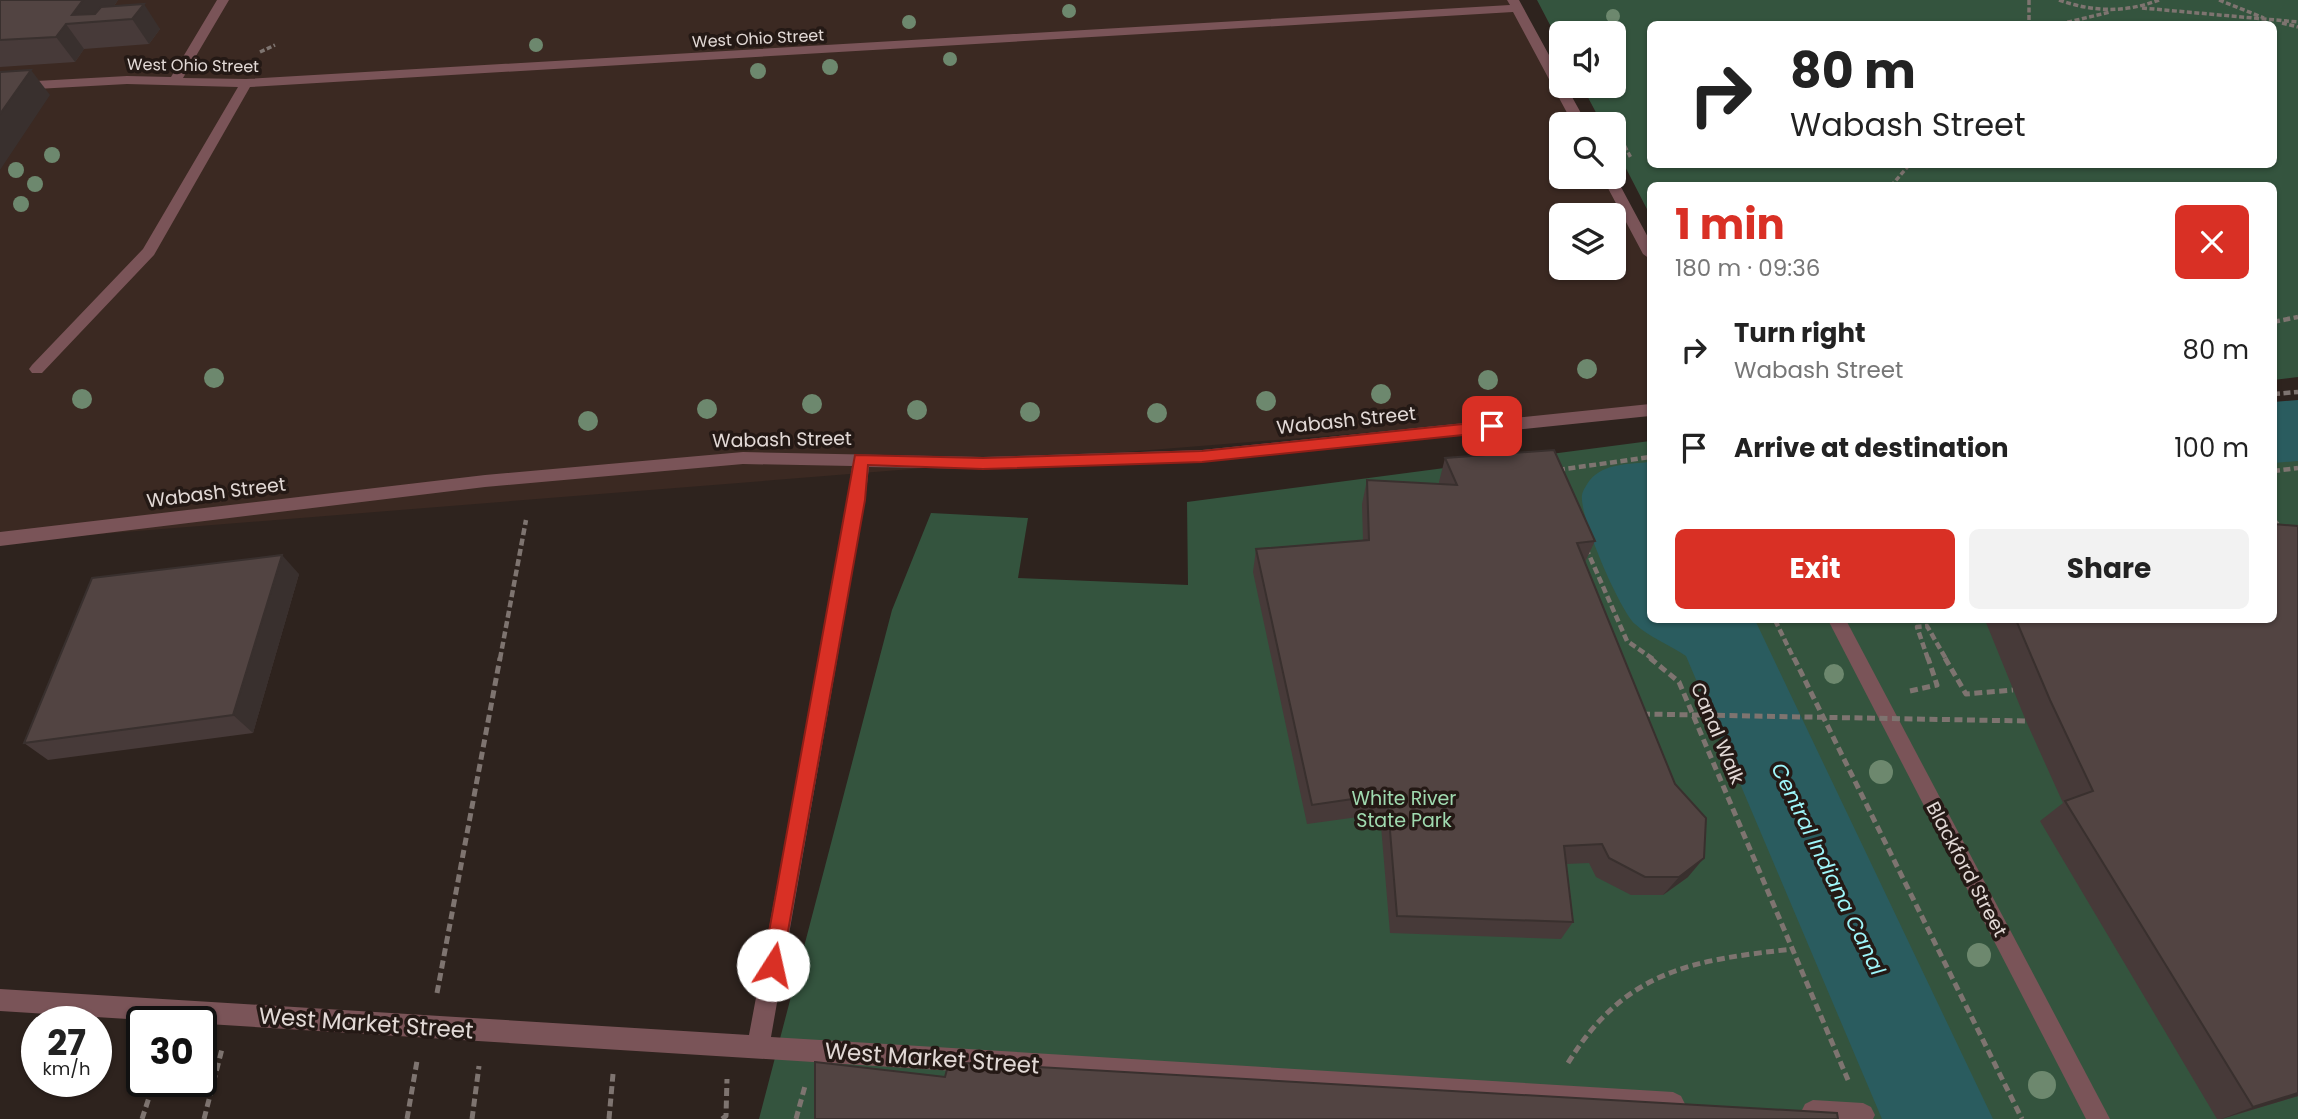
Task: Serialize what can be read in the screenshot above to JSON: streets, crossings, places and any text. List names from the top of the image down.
{
  "streets": {
    "street": [
      "West Ohio Street",
      "Wabash Street",
      "Blackford Street",
      "West Market Street"
    ],
    "path": ["Canal Walk"]
  },
  "water": ["Central Indiana Canal"],
  "parks": ["White River State Park"],
  "page": {
    "turn": ["80 m", "Wabash Street"],
    "heading": ["1 min", "180 m · 09:36"],
    "list": [
      {
        "name": "Turn right",
        "note": "Wabash Street",
        "value": "80 m"
      },
      {
        "name": "Arrive at destination",
        "value": "100 m"
      }
    ],
    "buttons": ["Exit", "Share"],
    "speed": "27 km/h",
    "limit": "30"
  }
}
